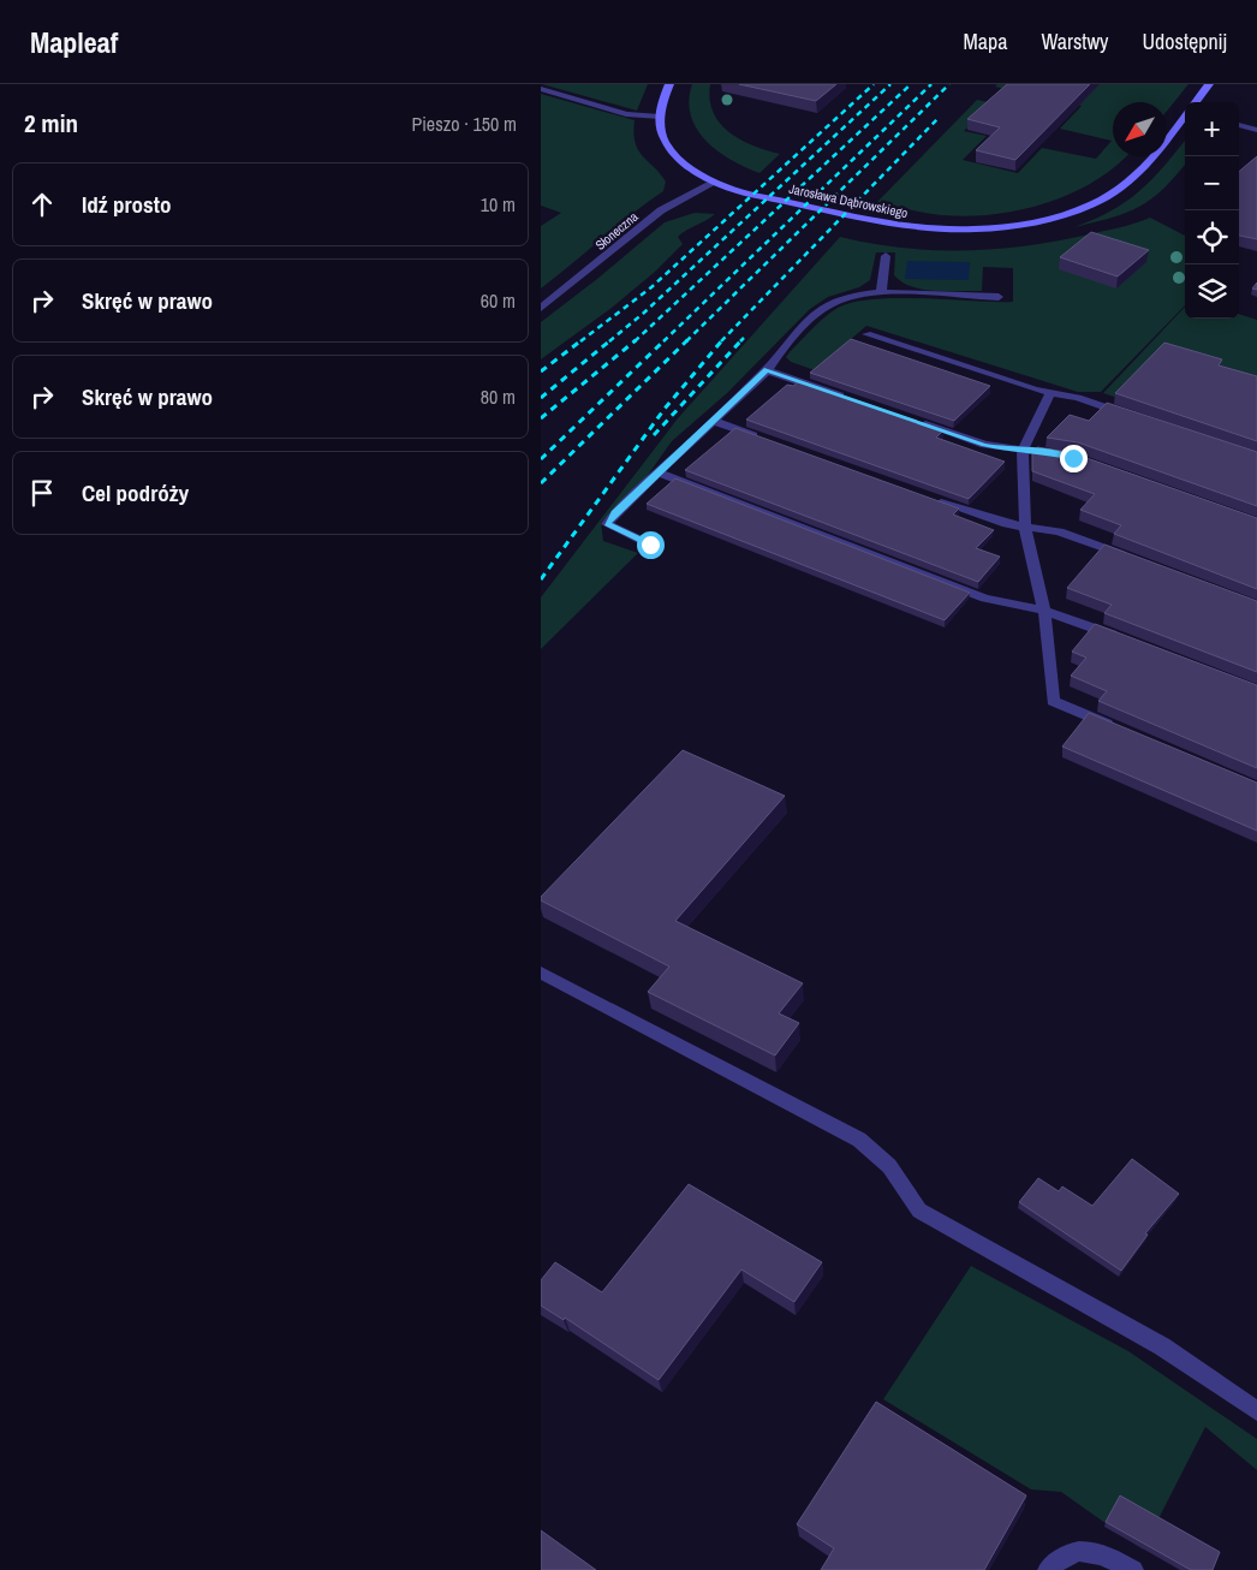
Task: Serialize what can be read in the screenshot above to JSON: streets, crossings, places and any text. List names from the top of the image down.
{
  "streets": {
    "street": ["Jarosława Dąbrowskiego", "Słoneczna"]
  },
  "crossings": [
    ["Jarosława Dąbrowskiego", "Słoneczna"]
  ],
  "north": "bottom left",
  "page": {
    "header": "Mapleaf",
    "nav": ["Mapa", "Warstwy", "Udostępnij"],
    "heading": ["2 min", "Pieszo · 150 m"],
    "map_buttons": ["+", "−"],
    "list": [
      ["Idź prosto", "10 m"],
      ["Skręć w prawo", "60 m"],
      ["Skręć w prawo", "80 m"],
      "Cel podróży"
    ]
  }
}
